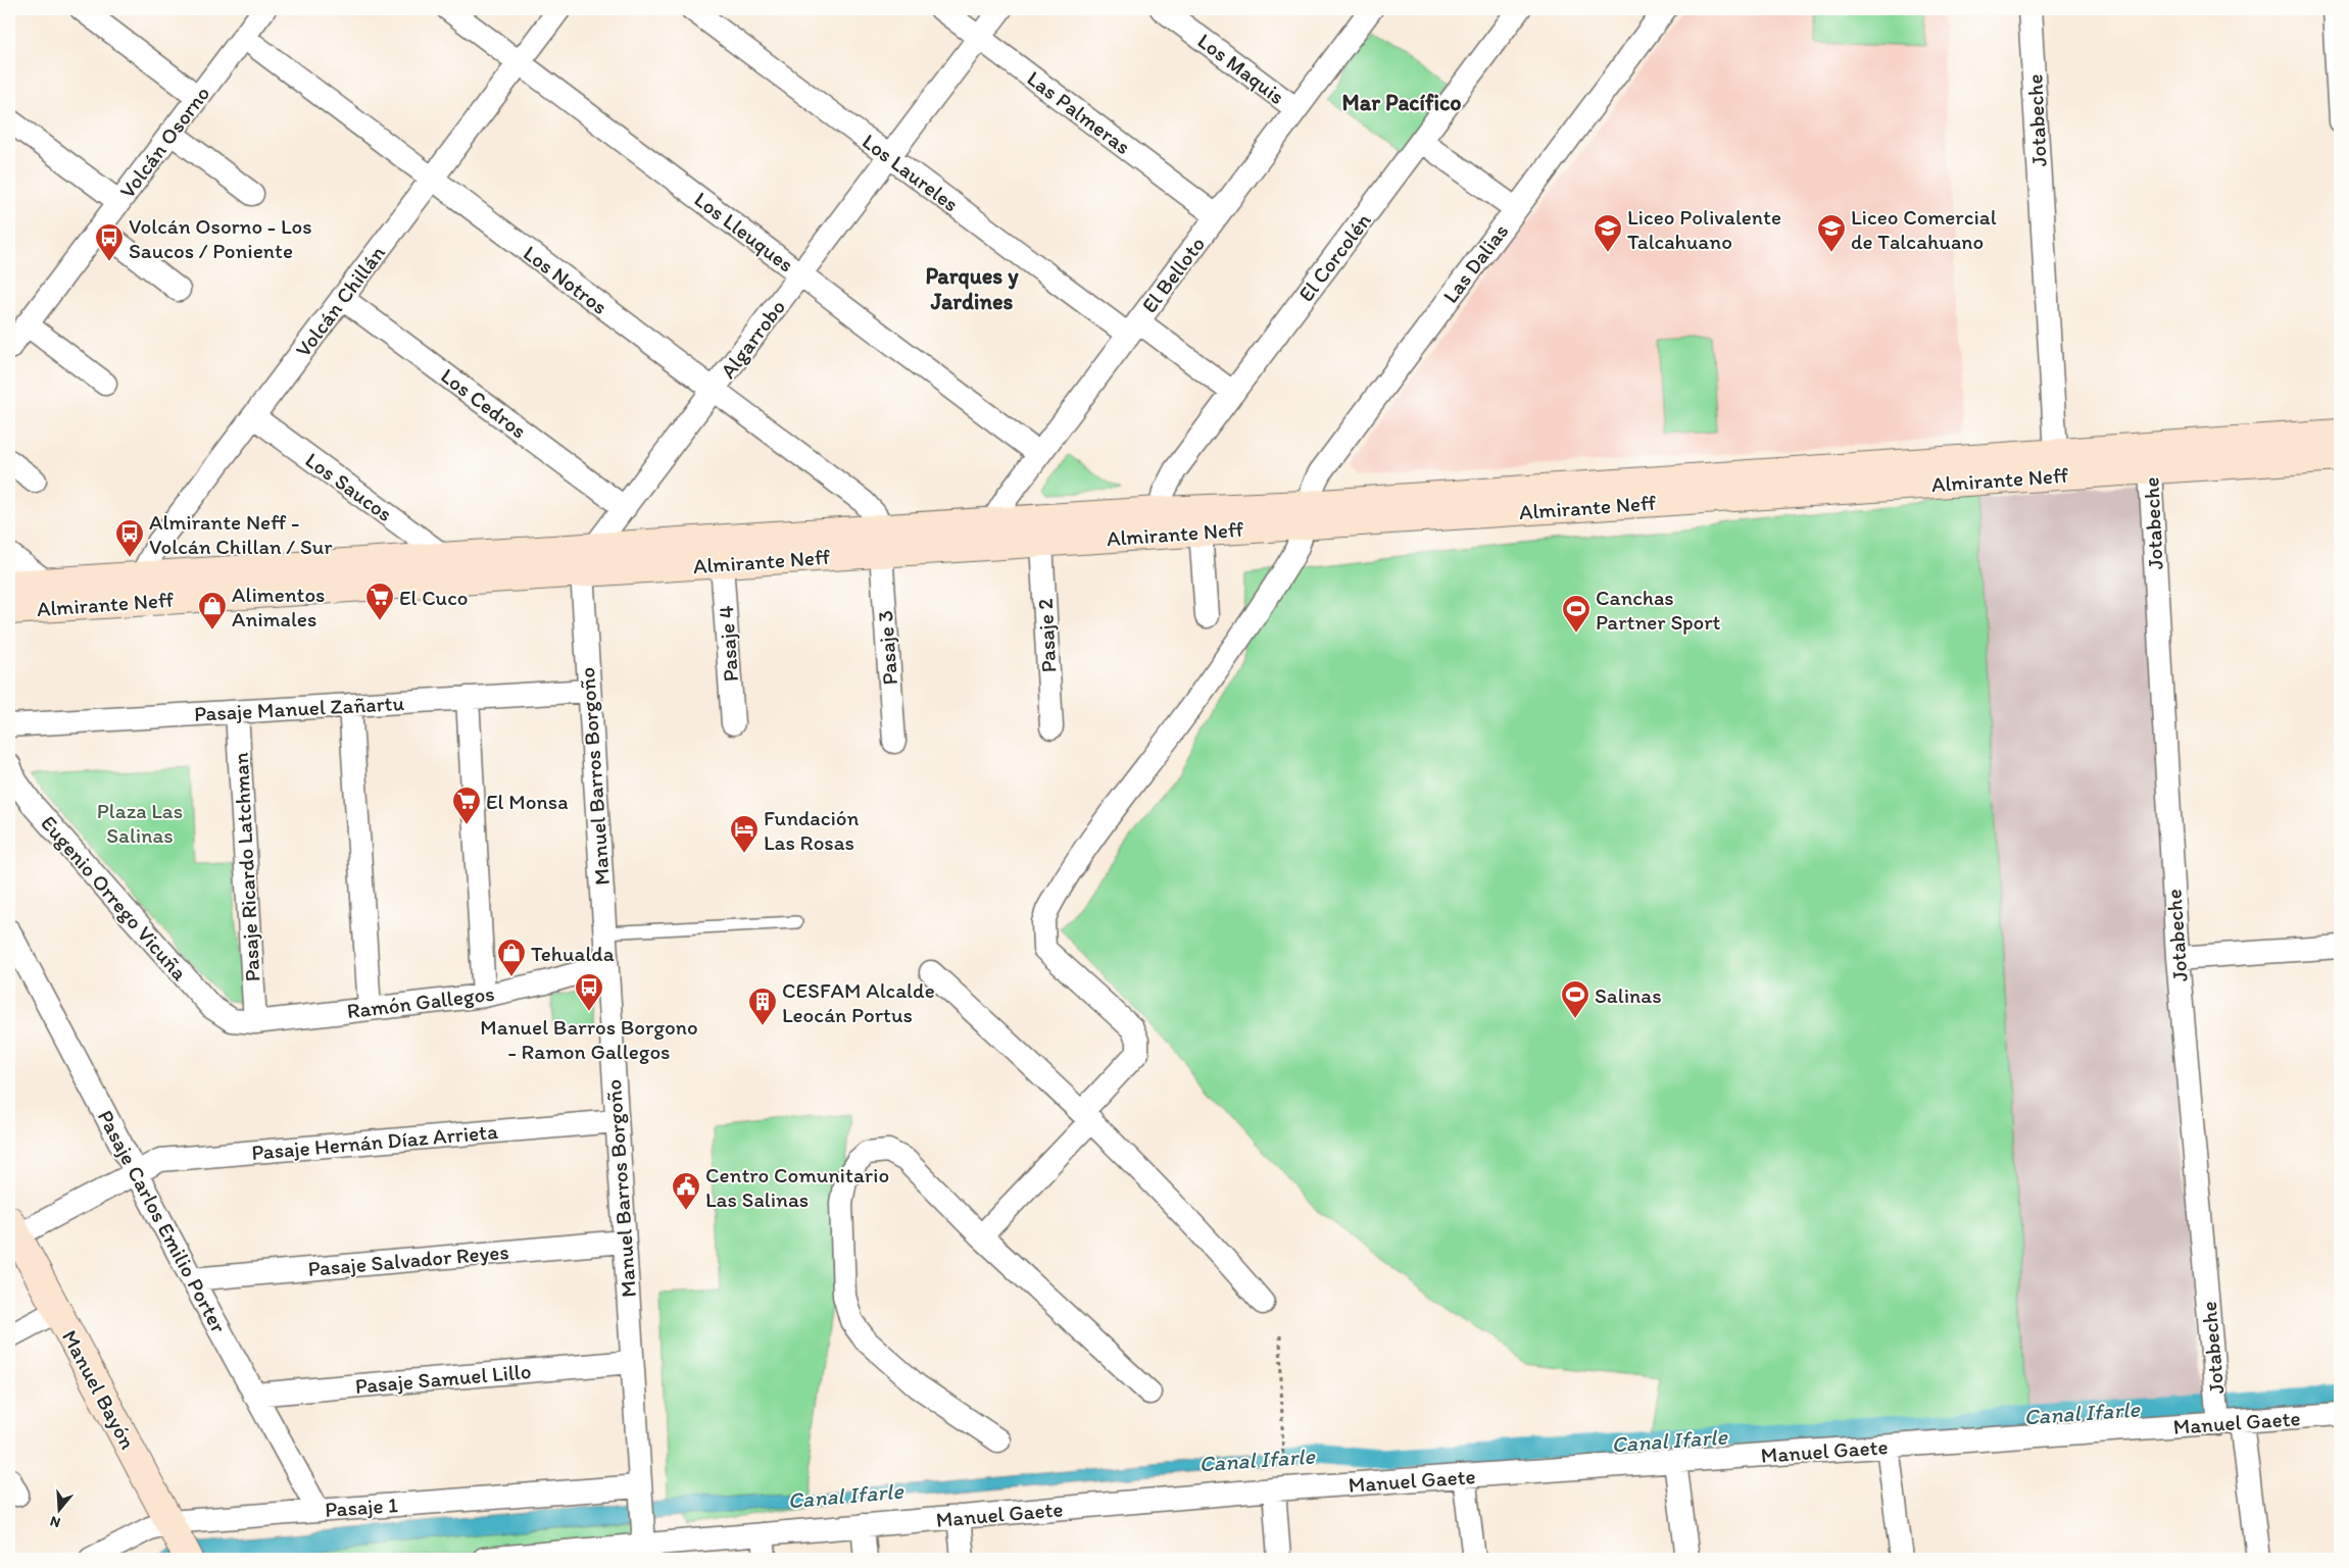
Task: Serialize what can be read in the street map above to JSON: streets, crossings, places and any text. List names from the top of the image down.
{
  "streets": {
    "street": [
      "Los Maquis",
      "Las Palmeras",
      "Jotabeche",
      "Volcán Osorno",
      "Los Laureles",
      "Los Lleuques",
      "El Corcolén",
      "Las Dalias",
      "El Belloto",
      "Los Notros",
      "Volcán Chillán",
      "Algarrobo",
      "Los Cedros",
      "Almirante Neff",
      "Los Saucos",
      "Pasaje 2",
      "Pasaje 4",
      "Pasaje 3",
      "Pasaje Manuel Zañartu",
      "Manuel Barros Borgoño",
      "Pasaje Ricardo Latchman",
      "Eugenio Orrego Vicuña",
      "Ramón Gallegos",
      "Pasaje Hernán Díaz Arrieta",
      "Pasaje Carlos Emilio Porter",
      "Pasaje Salvador Reyes",
      "Pasaje Samuel Lillo",
      "Manuel Bayón",
      "Manuel Gaete",
      "Pasaje 1"
    ]
  },
  "crossings": [
    ["Los Maquis", "El Belloto"],
    ["Las Palmeras", "El Belloto"],
    ["Las Palmeras", "Algarrobo"],
    ["Jotabeche", "Almirante Neff"],
    ["Jotabeche", "Manuel Gaete"],
    ["Volcán Osorno", "Los Notros"],
    ["Los Laureles", "El Corcolén"],
    ["Los Laureles", "El Belloto"],
    ["Los Laureles", "Algarrobo"],
    ["Los Lleuques", "El Belloto"],
    ["Los Lleuques", "Volcán Chillán"],
    ["Los Lleuques", "Algarrobo"],
    ["El Corcolén", "Almirante Neff"],
    ["Las Dalias", "Almirante Neff"],
    ["El Belloto", "Almirante Neff"],
    ["Los Notros", "Volcán Chillán"],
    ["Los Notros", "Algarrobo"],
    ["Los Notros", "Almirante Neff"],
    ["Los Notros", "Pasaje 3"],
    ["Volcán Chillán", "Los Cedros"],
    ["Volcán Chillán", "Almirante Neff"],
    ["Volcán Chillán", "Los Saucos"],
    ["Algarrobo", "Los Cedros"],
    ["Algarrobo", "Almirante Neff"],
    ["Almirante Neff", "Los Saucos"],
    ["Almirante Neff", "Pasaje 2"],
    ["Almirante Neff", "Pasaje 4"],
    ["Almirante Neff", "Pasaje 3"],
    ["Almirante Neff", "Manuel Barros Borgoño"],
    ["Pasaje Manuel Zañartu", "Manuel Barros Borgoño"],
    ["Pasaje Manuel Zañartu", "Pasaje Ricardo Latchman"],
    ["Manuel Barros Borgoño", "Ramón Gallegos"],
    ["Manuel Barros Borgoño", "Pasaje Hernán Díaz Arrieta"],
    ["Manuel Barros Borgoño", "Pasaje Salvador Reyes"],
    ["Manuel Barros Borgoño", "Pasaje Samuel Lillo"],
    ["Manuel Barros Borgoño", "Manuel Gaete"],
    ["Manuel Barros Borgoño", "Pasaje 1"],
    ["Pasaje Ricardo Latchman", "Ramón Gallegos"],
    ["Eugenio Orrego Vicuña", "Ramón Gallegos"],
    ["Pasaje Hernán Díaz Arrieta", "Pasaje Carlos Emilio Porter"],
    ["Pasaje Hernán Díaz Arrieta", "Manuel Bayón"],
    ["Pasaje Carlos Emilio Porter", "Pasaje Salvador Reyes"],
    ["Pasaje Carlos Emilio Porter", "Pasaje Samuel Lillo"],
    ["Pasaje Carlos Emilio Porter", "Pasaje 1"],
    ["Manuel Bayón", "Pasaje 1"]
  ],
  "districts": ["Mar Pacífico", "Parques y Jardines"],
  "water": ["Canal Ifarle"],
  "parks": ["Plaza Las Salinas"],
  "places": {
    "school or university": ["Liceo Polivalente Talcahuano", "Liceo Comercial de Talcahuano"],
    "bus stop": ["Volcán Osorno - Los Saucos / Poniente", "Almirante Neff - Volcán Chillan / Sur", "Manuel Barros Borgono - Ramon Gallegos"],
    "supermarket": ["El Cuco", "El Monsa"],
    "shop": ["Alimentos Animales", "Tehualda"],
    "sports": ["Canchas Partner Sport", "Salinas"],
    "hotel": ["Fundación Las Rosas"],
    "building": ["CESFAM Alcalde Leocán Portus"],
    "public building": ["Centro Comunitario Las Salinas"]
  },
  "north": "bottom"
}
